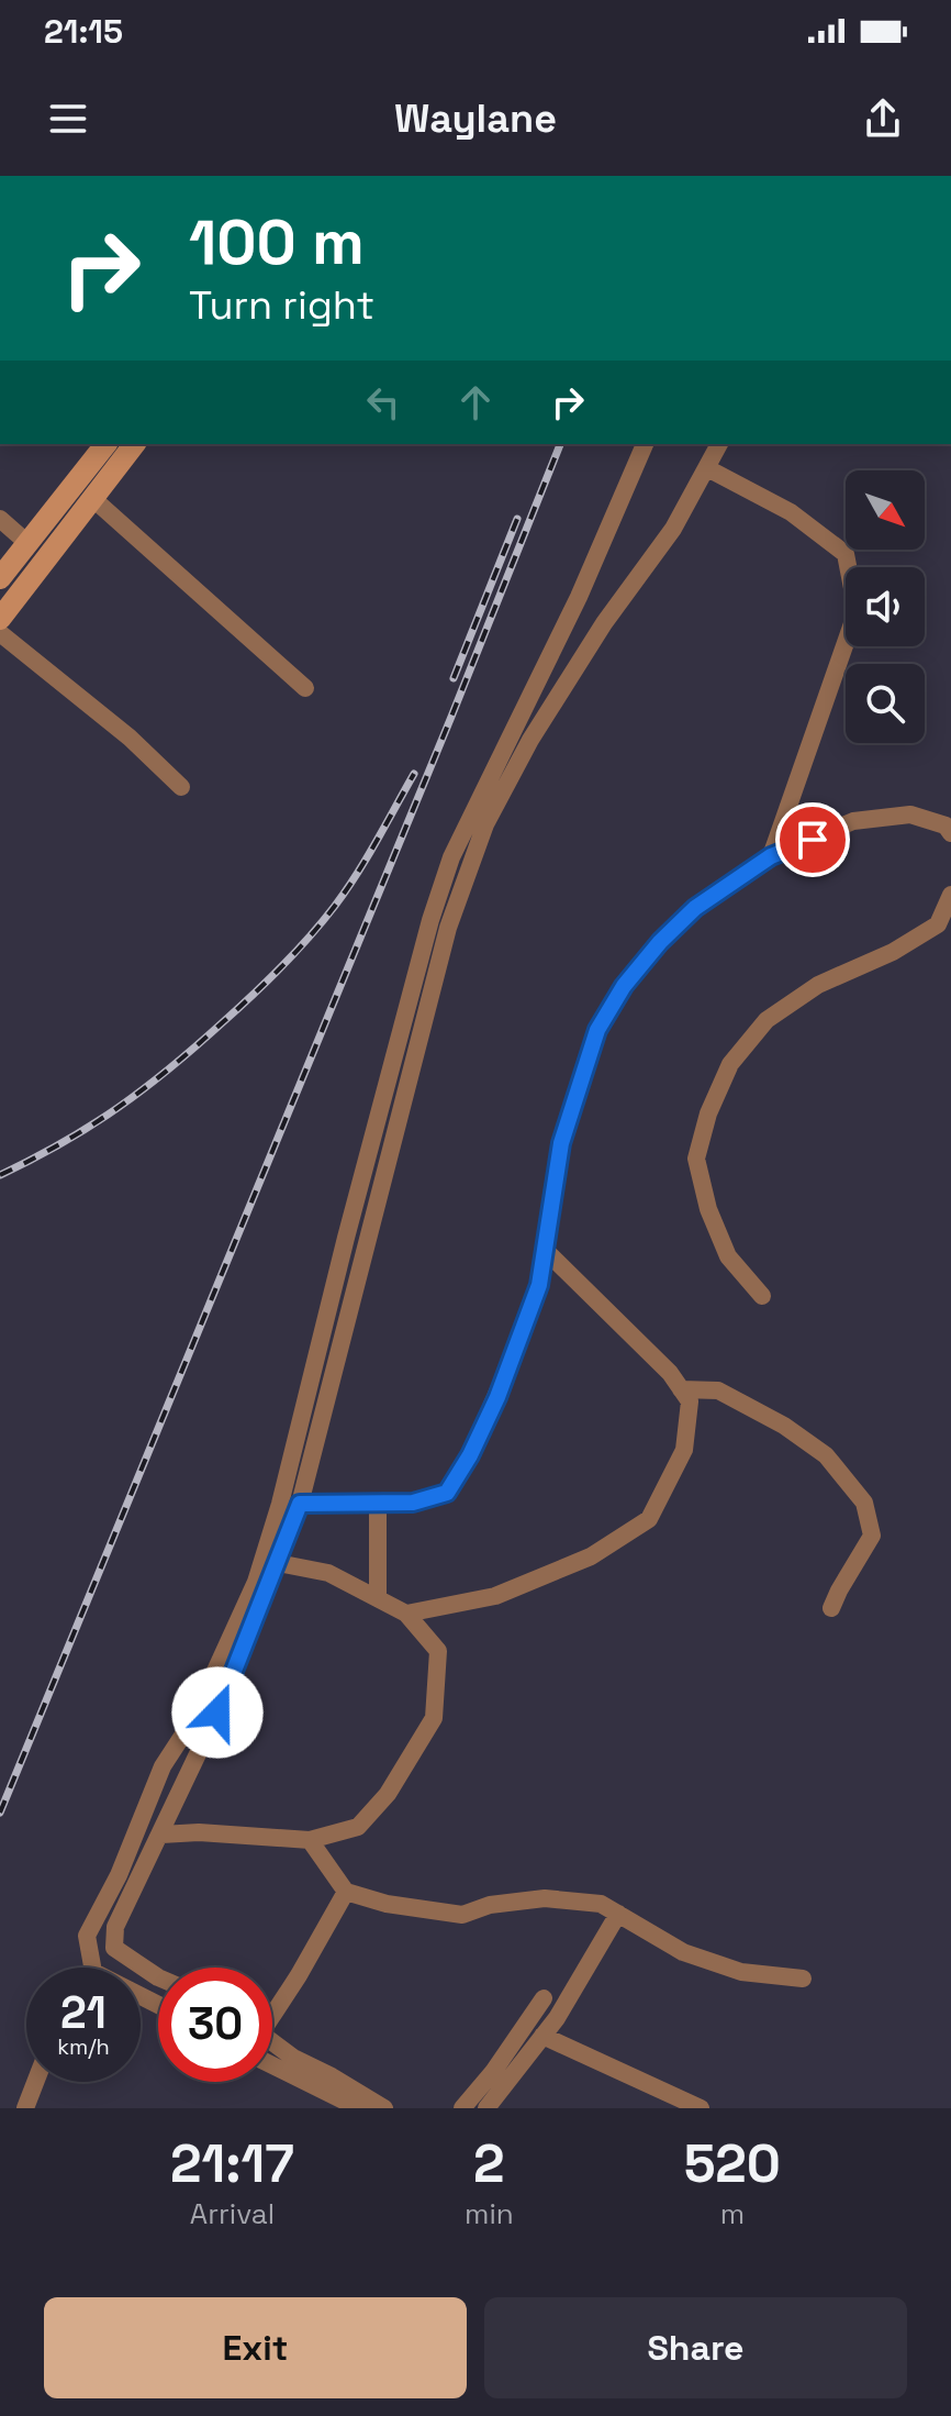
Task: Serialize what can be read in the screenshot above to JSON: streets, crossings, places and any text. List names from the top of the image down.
{
  "north": "bottom right",
  "page": {
    "status": "21:15",
    "header": "Waylane",
    "turn": ["100 m", "Turn right"],
    "speed": "21 km/h",
    "limit": "30",
    "eta": [
      "21:17",
      "Arrival",
      "2",
      "min",
      "520",
      "m"
    ],
    "buttons": ["Exit", "Share"]
  }
}
